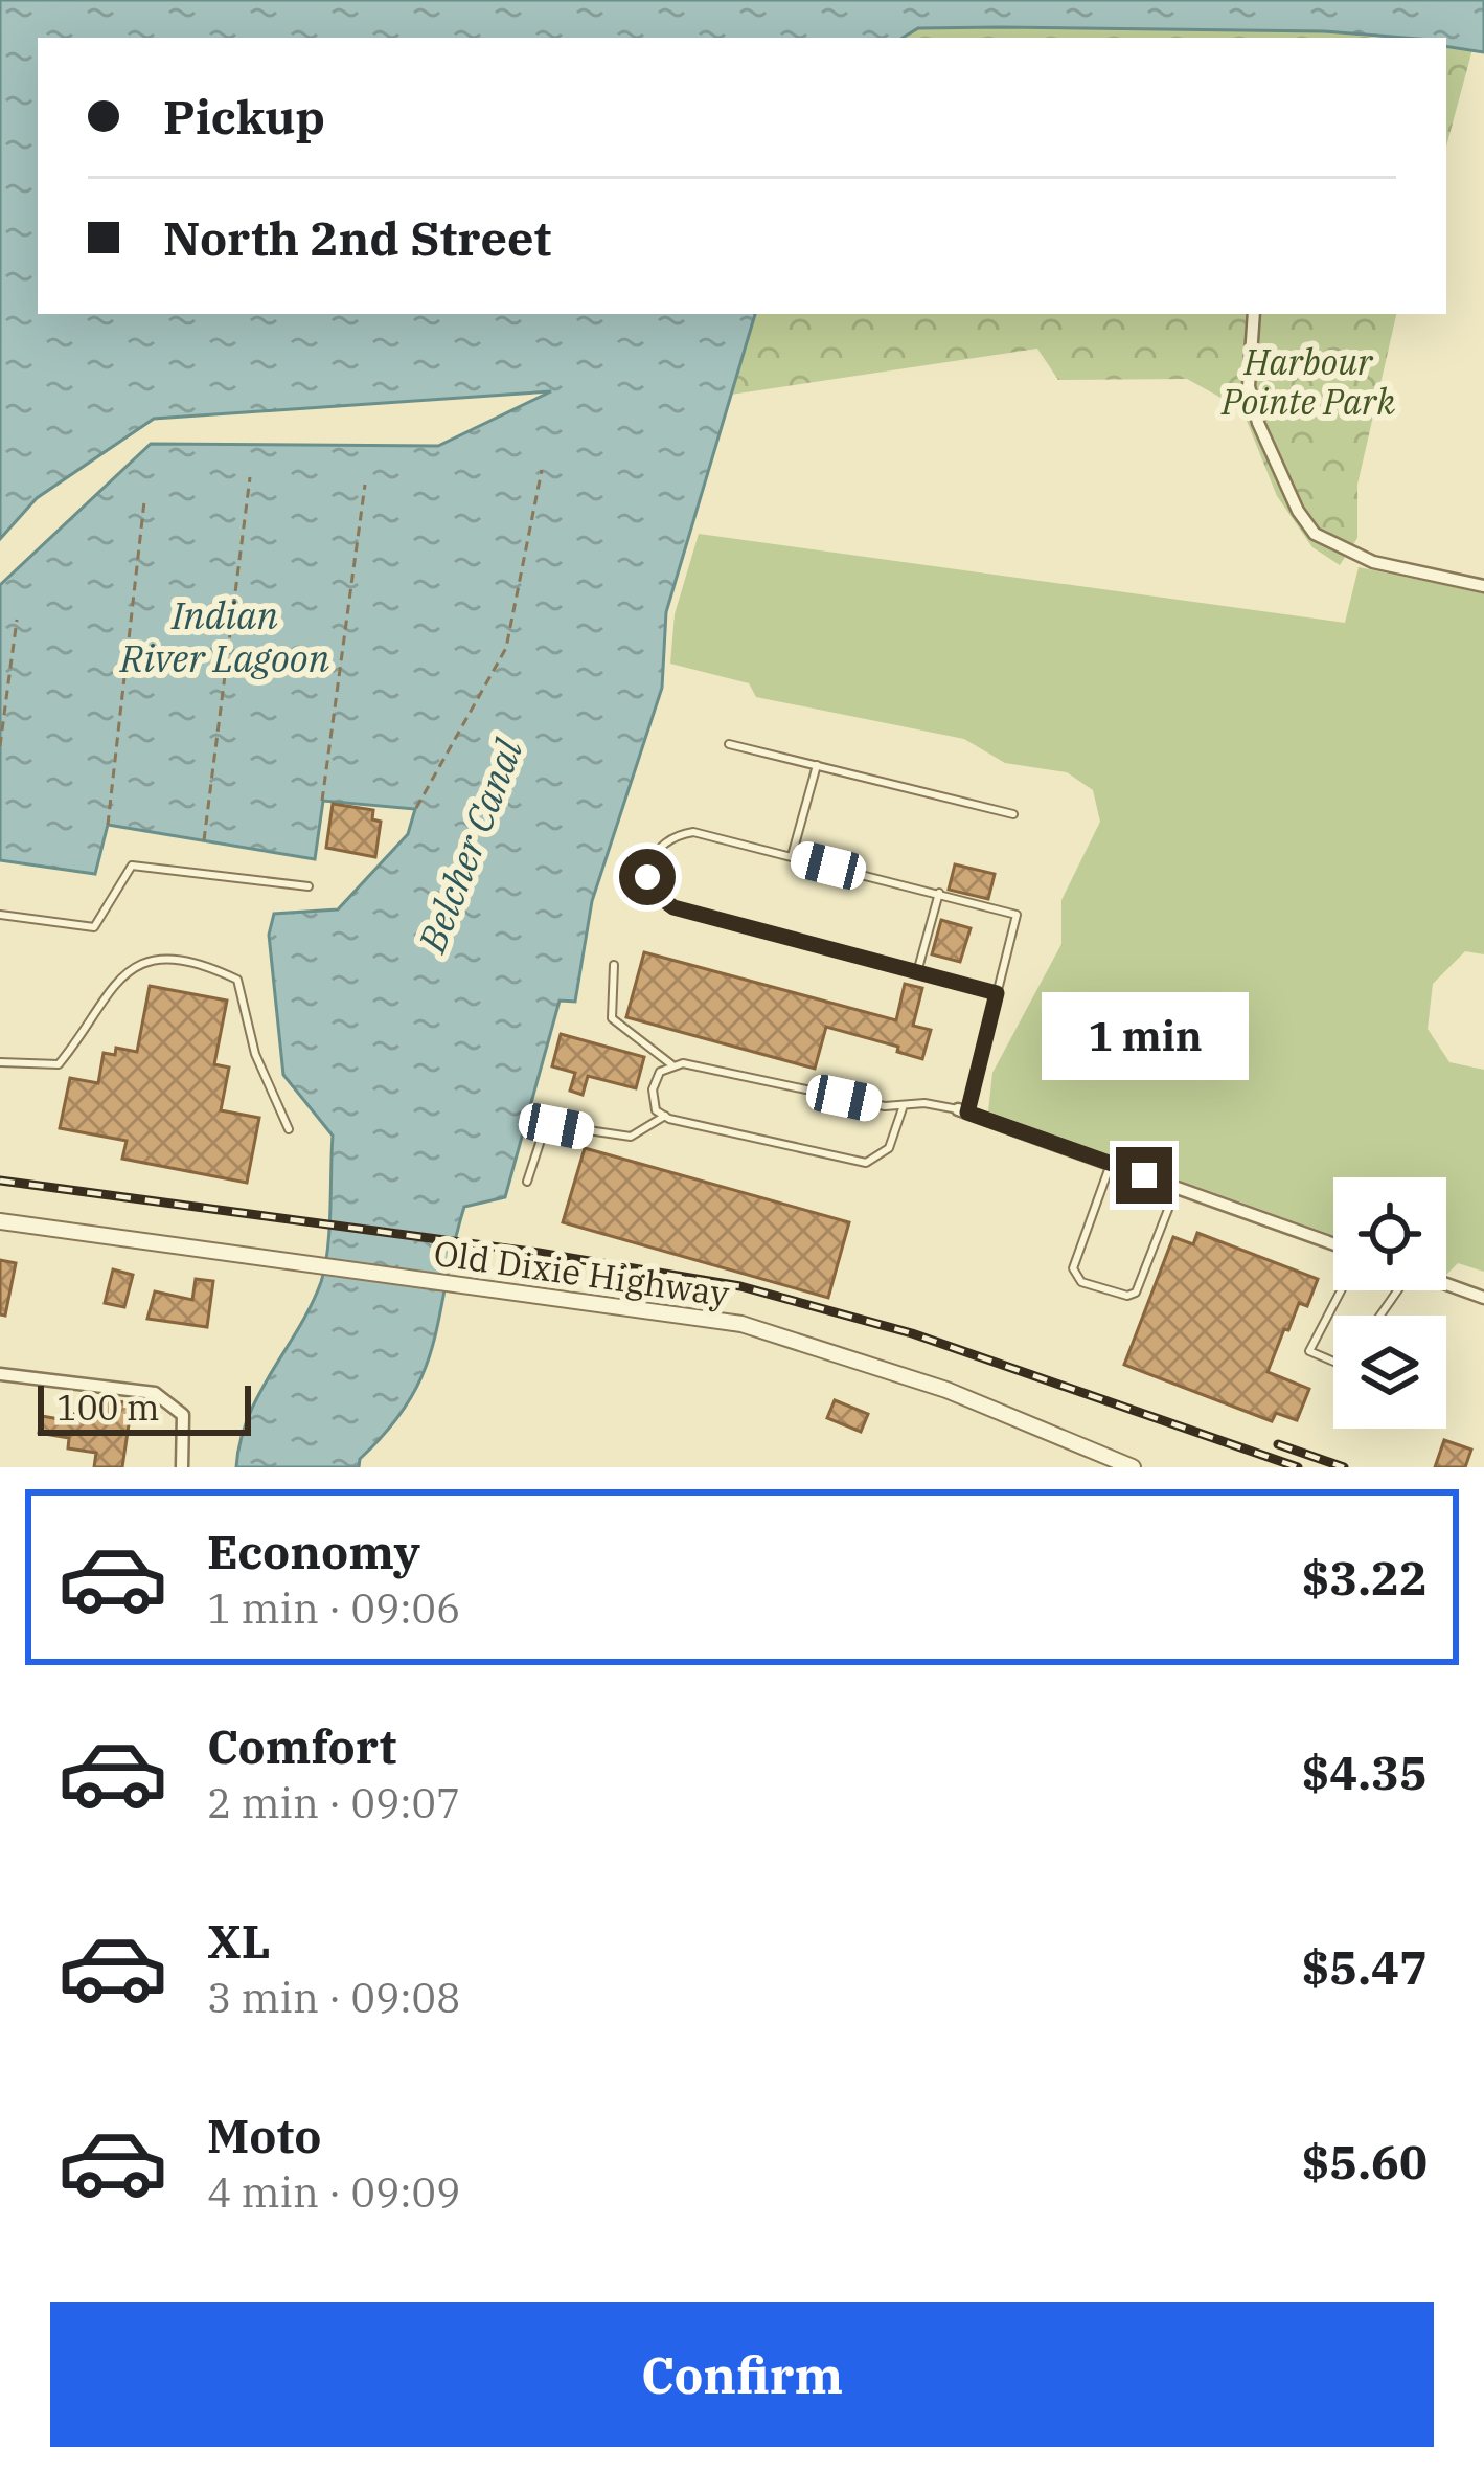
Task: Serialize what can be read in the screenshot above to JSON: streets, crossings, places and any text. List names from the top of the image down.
{
  "streets": {
    "street": ["Old Dixie Highway"]
  },
  "water": ["Indian River Lagoon", "Belcher Canal"],
  "parks": ["Harbour Pointe Park"],
  "scale_bar": "100 m",
  "page": {
    "banner": ["Pickup", "North 2nd Street"],
    "bubble": "1 min",
    "scale": "100 m",
    "list": [
      {
        "name": "Economy",
        "note": "1 min · 09:06",
        "value": "$3.22"
      },
      {
        "name": "Comfort",
        "note": "2 min · 09:07",
        "value": "$4.35"
      },
      {
        "name": "XL",
        "note": "3 min · 09:08",
        "value": "$5.47"
      },
      {
        "name": "Moto",
        "note": "4 min · 09:09",
        "value": "$5.60"
      }
    ],
    "buttons": "Confirm"
  }
}
